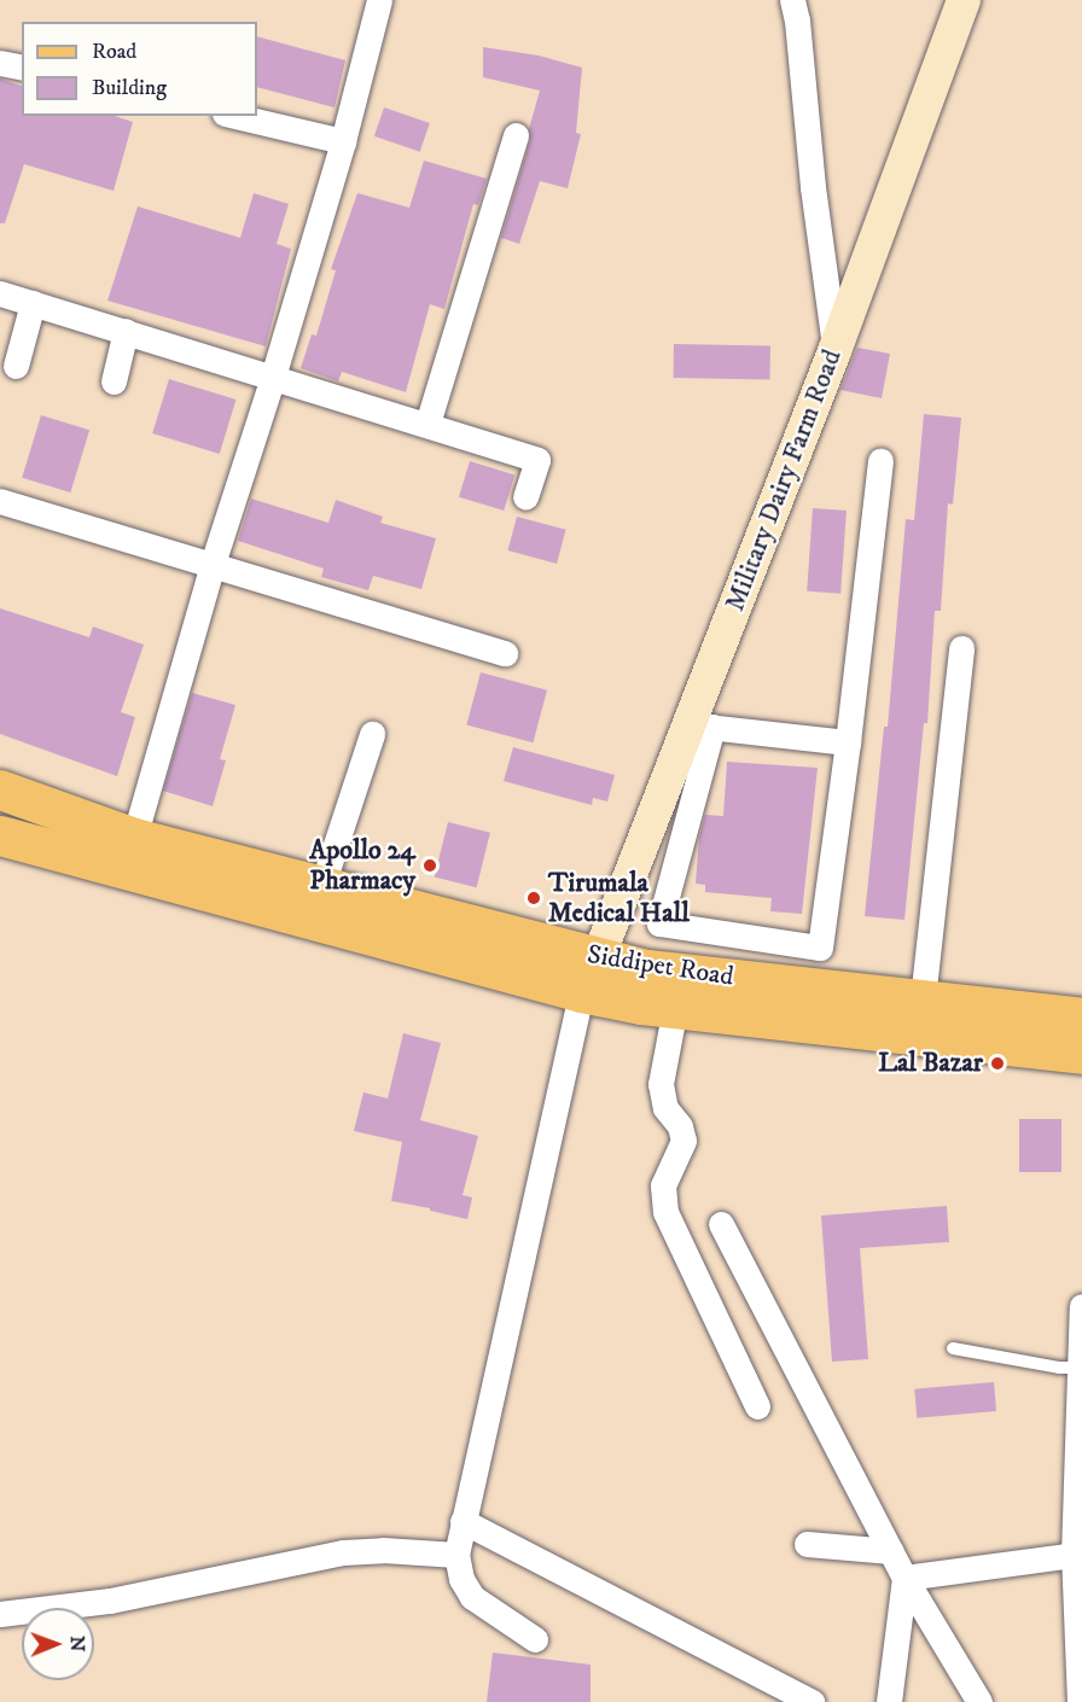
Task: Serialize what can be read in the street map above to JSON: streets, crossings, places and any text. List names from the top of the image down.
{
  "streets": {
    "main road": ["Military Dairy Farm Road", "Siddipet Road"]
  },
  "crossings": [
    ["Military Dairy Farm Road", "Siddipet Road"]
  ],
  "places": ["Apollo 24 Pharmacy", "Tirumala Medical Hall", "Lal Bazar"],
  "legend": ["Road", "Building"],
  "north": "right"
}
